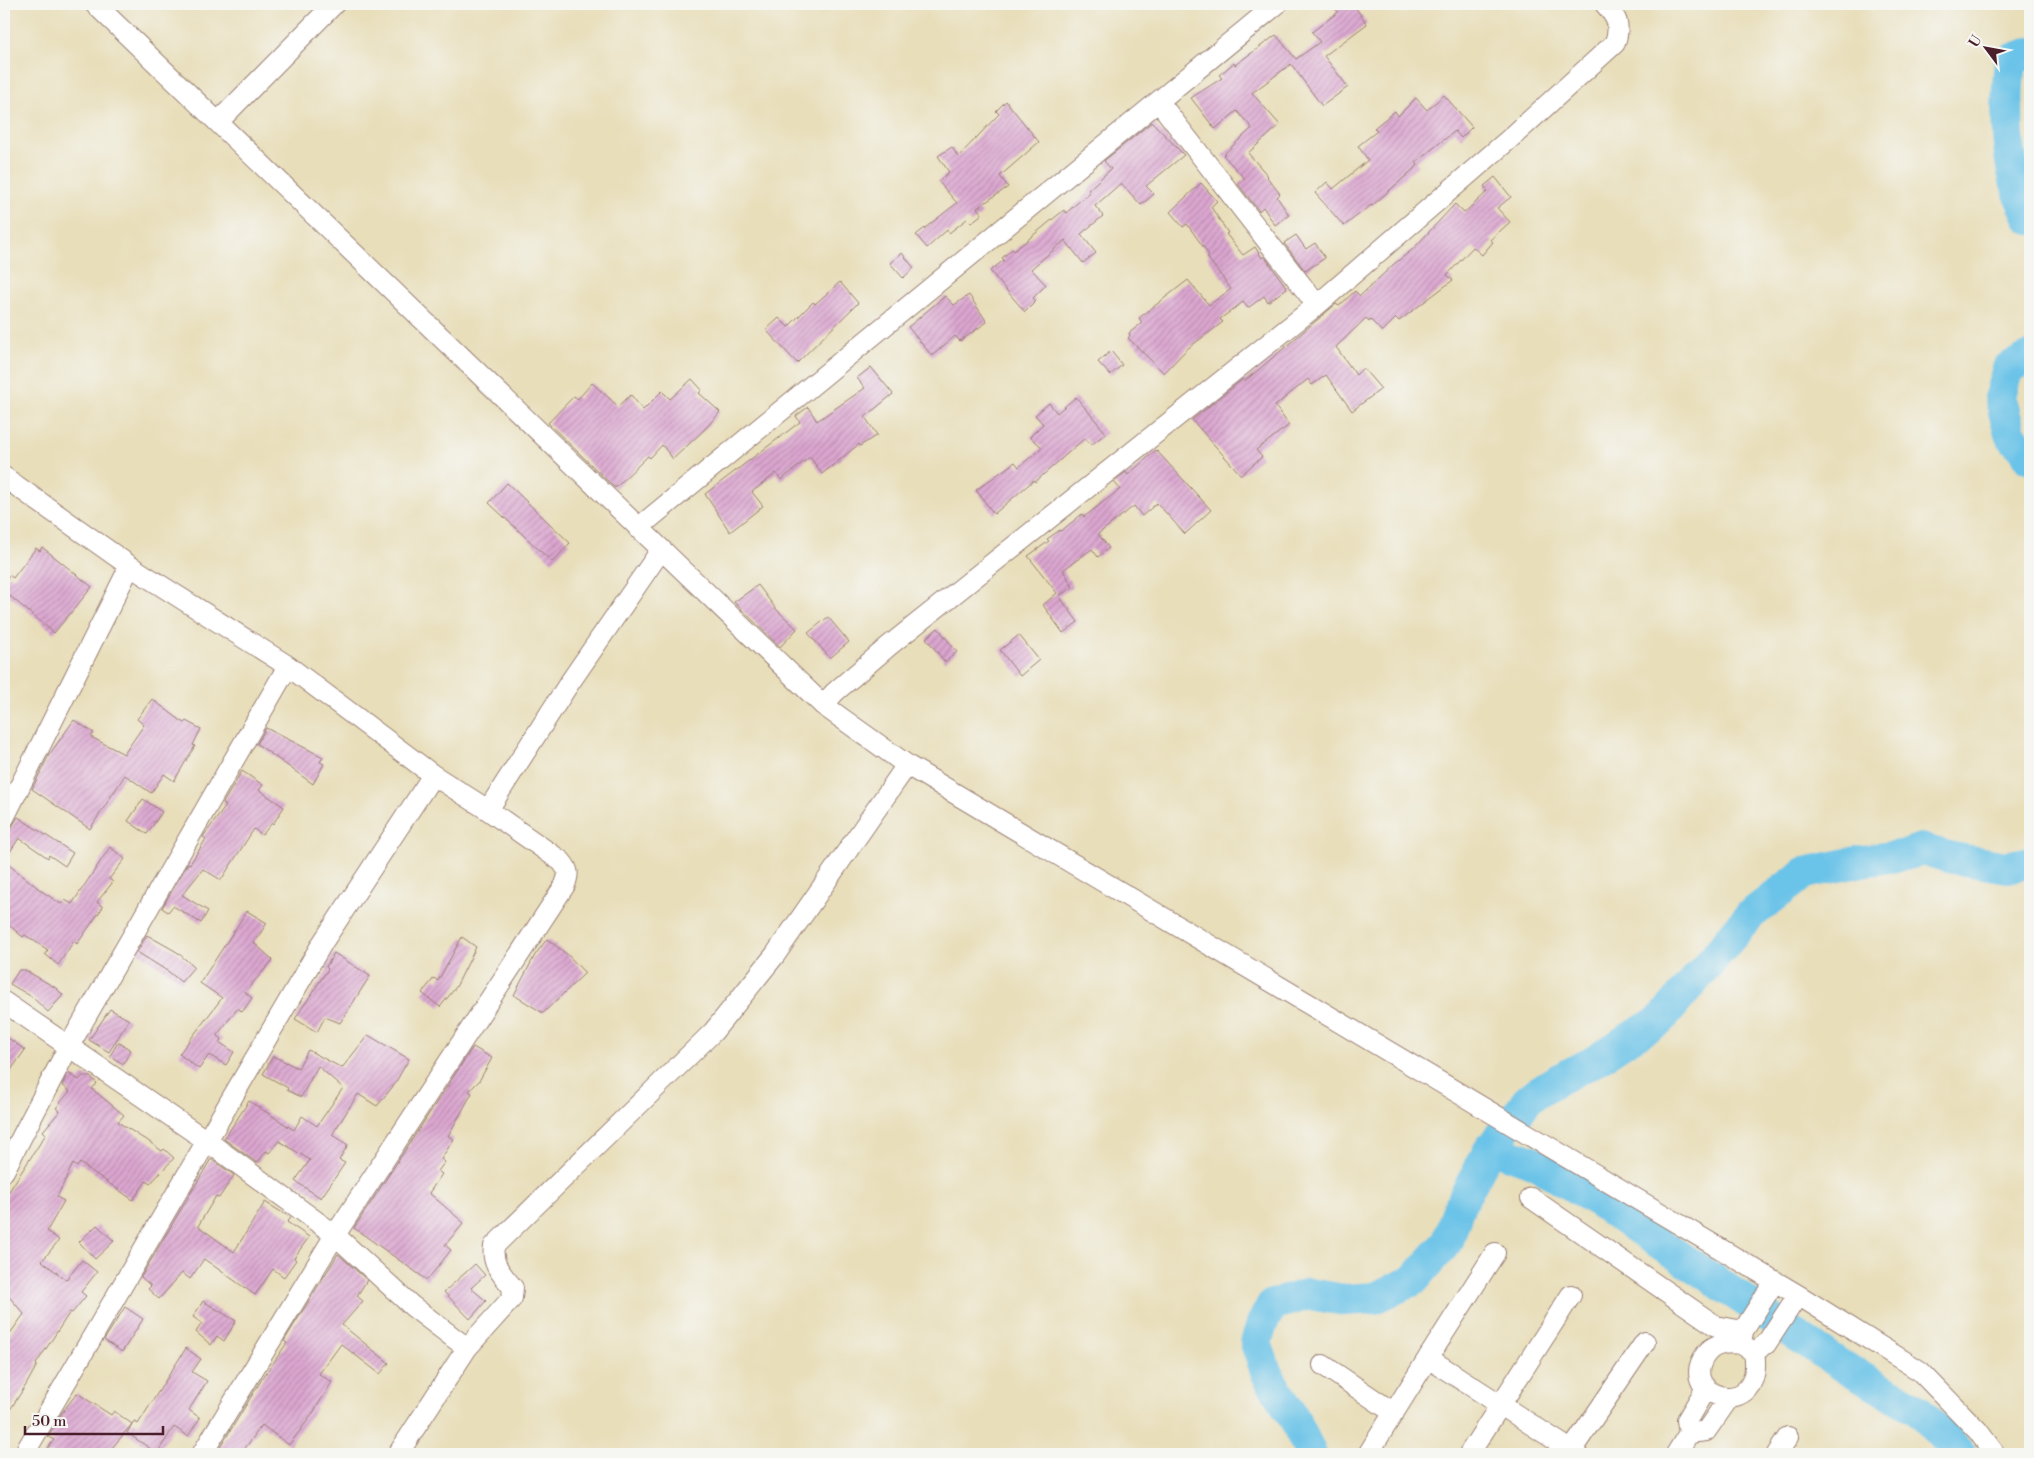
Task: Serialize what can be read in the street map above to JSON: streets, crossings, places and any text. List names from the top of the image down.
{
  "scale_bar": "50 m",
  "north": "top left"
}
